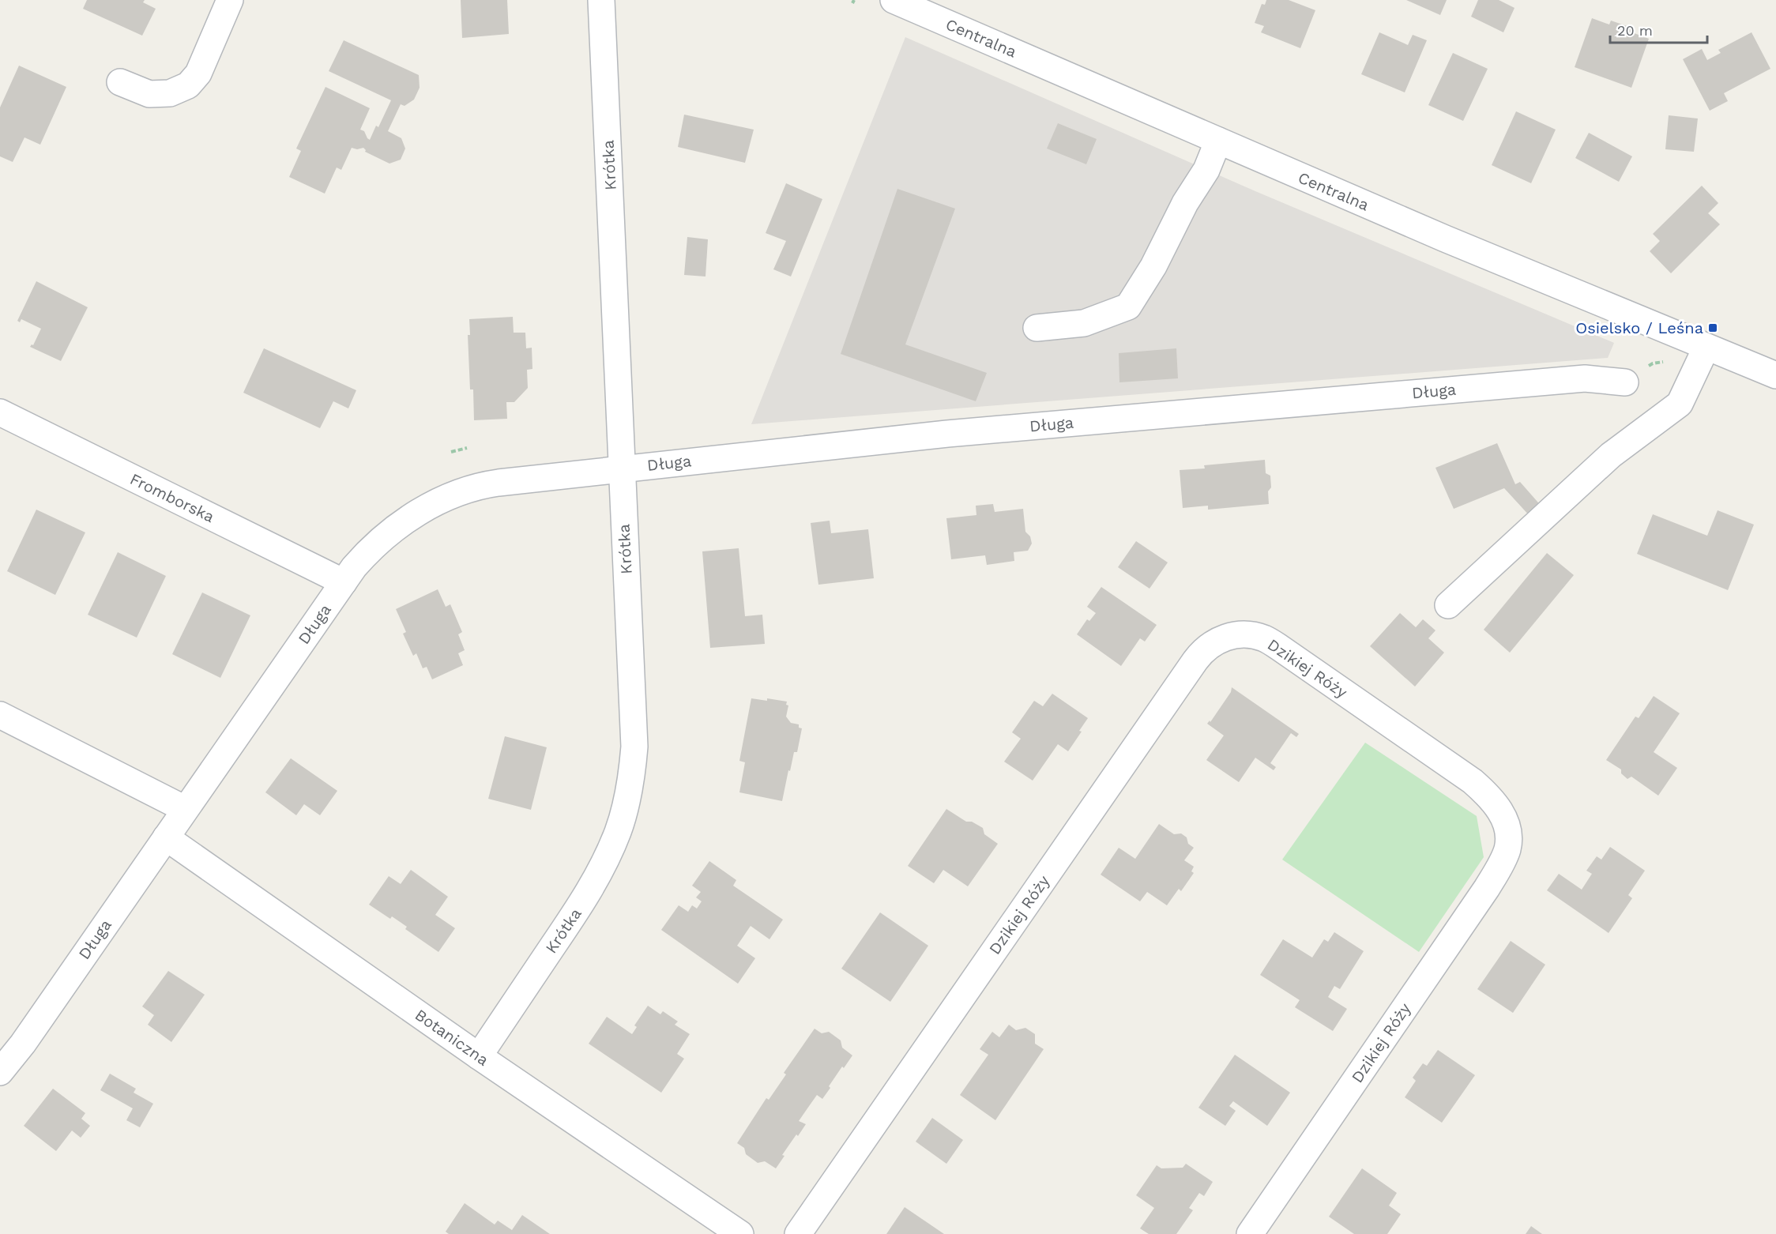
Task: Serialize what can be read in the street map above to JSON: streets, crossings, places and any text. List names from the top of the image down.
{
  "streets": {
    "street": [
      "Centralna",
      "Krótka",
      "Długa",
      "Fromborska",
      "Dzikiej Róży",
      "Botaniczna"
    ]
  },
  "crossings": [
    ["Krótka", "Długa"],
    ["Krótka", "Botaniczna"],
    ["Długa", "Fromborska"],
    ["Długa", "Botaniczna"]
  ],
  "places": {
    "transit": ["Osielsko / Leśna"]
  },
  "scale_bar": "20 m"
}
